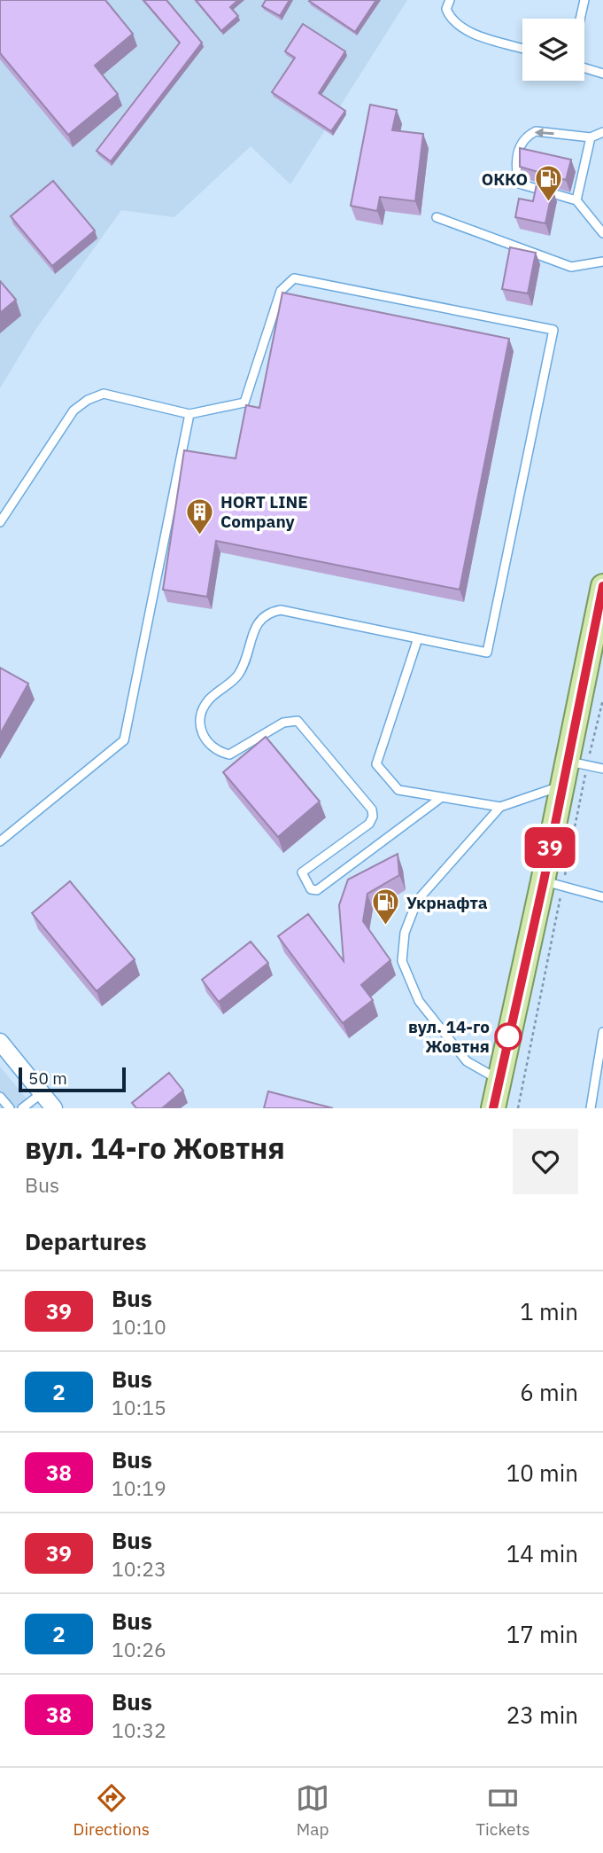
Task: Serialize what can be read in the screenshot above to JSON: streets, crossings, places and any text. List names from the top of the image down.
{
  "places": {
    "fuel station": ["ОККО", "Укрнафта"],
    "building": ["HORT LINE Company"],
    "other": ["вул. 14-го Жовтня"]
  },
  "lines": ["bus line 39"],
  "scale_bar": "50 m",
  "page": {
    "on_map": "39",
    "scale": "50 m",
    "heading": [
      ["вул. 14-го Жовтня", "Bus"],
      "Departures"
    ],
    "list": [
      {
        "mark": "39",
        "name": "Bus",
        "note": "10:10",
        "value": "1 min"
      },
      {
        "mark": "2",
        "name": "Bus",
        "note": "10:15",
        "value": "6 min"
      },
      {
        "mark": "38",
        "name": "Bus",
        "note": "10:19",
        "value": "10 min"
      },
      {
        "mark": "39",
        "name": "Bus",
        "note": "10:23",
        "value": "14 min"
      },
      {
        "mark": "2",
        "name": "Bus",
        "note": "10:26",
        "value": "17 min"
      },
      {
        "mark": "38",
        "name": "Bus",
        "note": "10:32",
        "value": "23 min"
      }
    ],
    "tabs": ["Directions", "Map", "Tickets"]
  }
}
